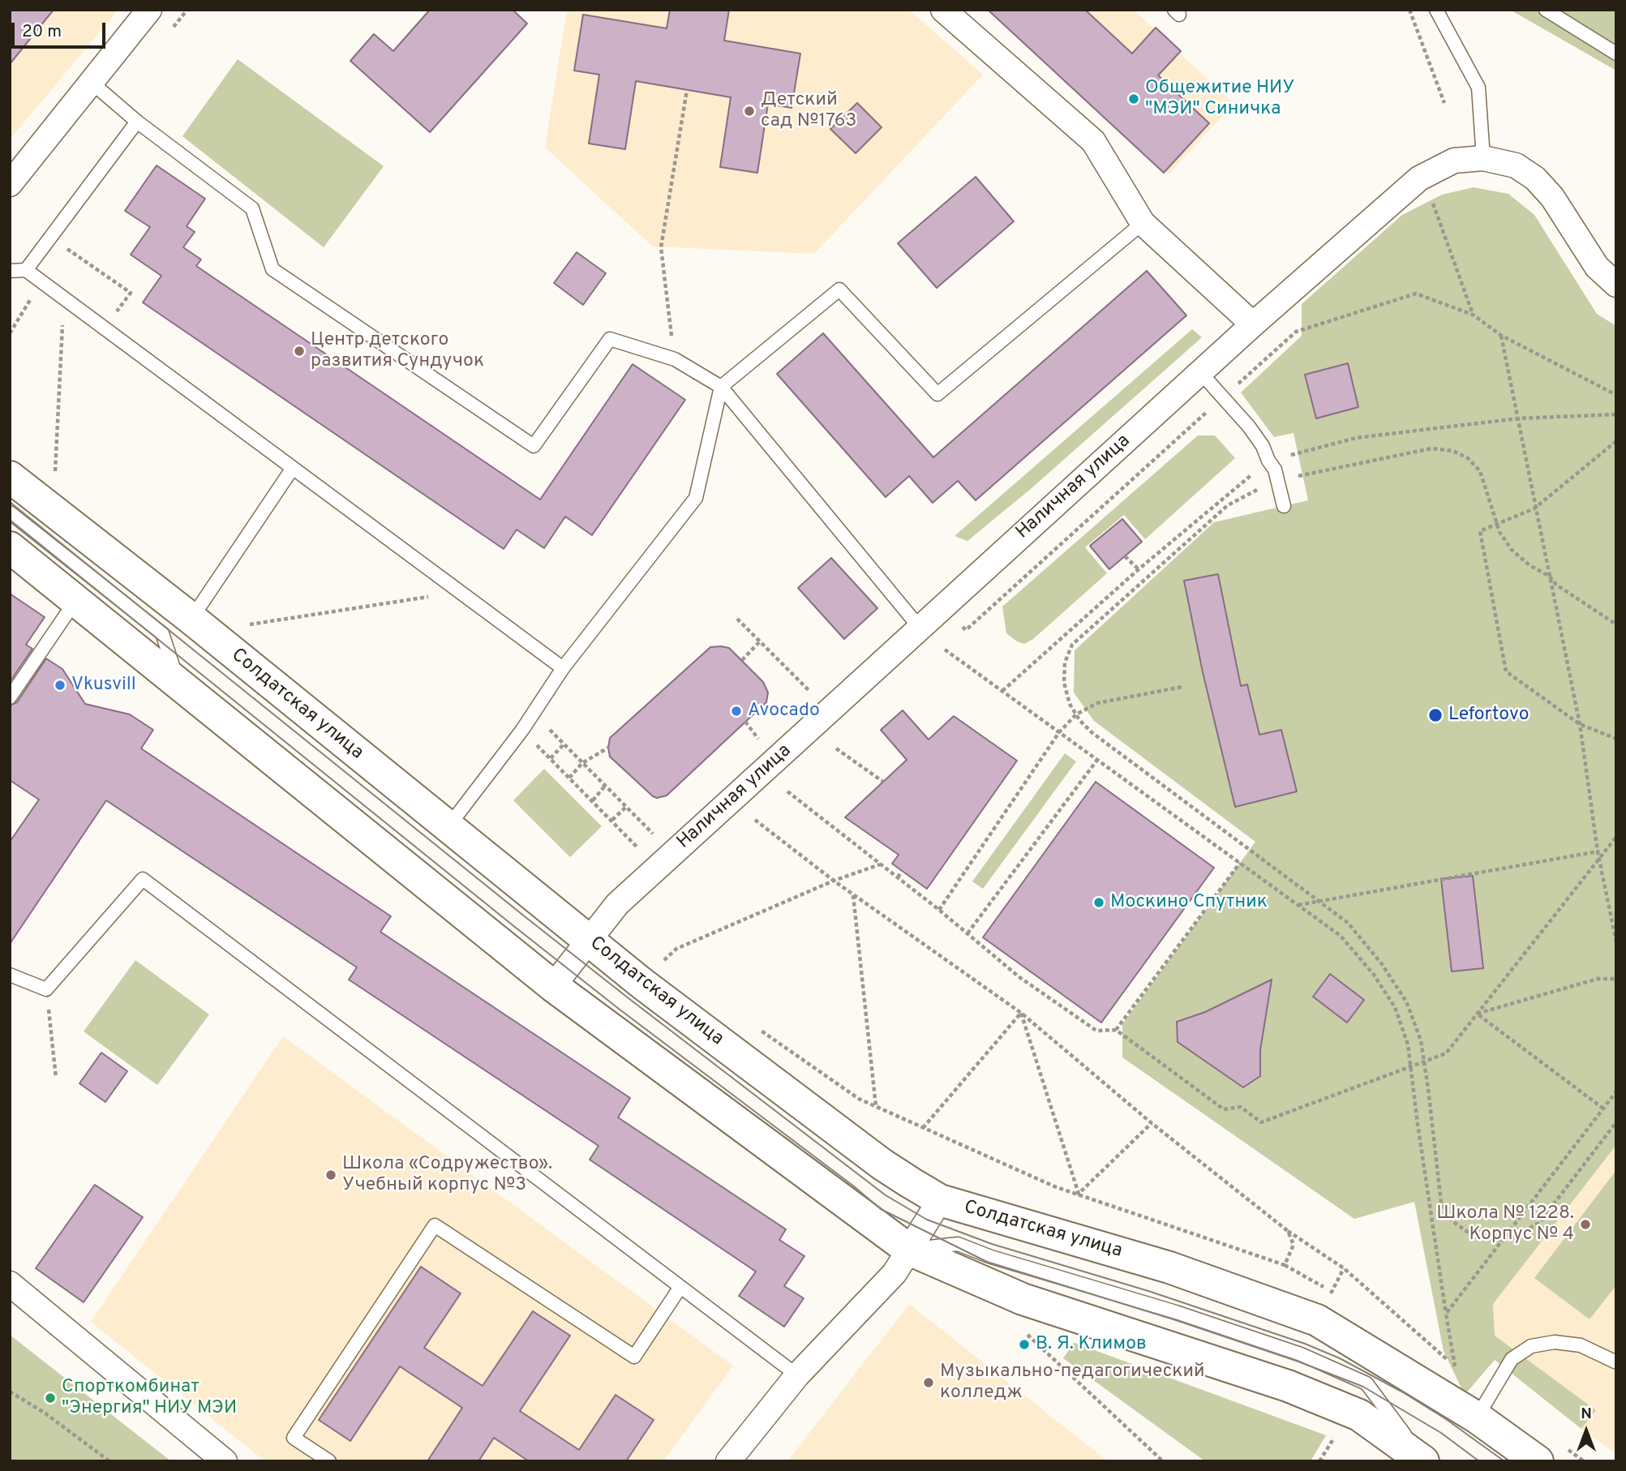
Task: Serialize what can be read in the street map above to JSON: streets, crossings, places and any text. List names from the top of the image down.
{
  "streets": {
    "main road": ["Солдатская улица"],
    "street": ["Наличная улица"]
  },
  "crossings": [
    ["Наличная улица", "Солдатская улица"]
  ],
  "places": [
    "Общежитие НИУ \"МЭИ\" Синичка",
    "Детский сад №1763",
    "Центр детского развития Сундучок",
    "Vkusvill",
    "Avocado",
    "Lefortovo",
    "Москино Спутник",
    "Школа «Содружество». Учебный корпус №3",
    "Школа № 1228. Корпус № 4",
    "В. Я. Климов",
    "Музыкально-педагогический колледж",
    "Спорткомбинат \"Энергия\" НИУ МЭИ"
  ],
  "scale_bar": "20 m",
  "north": "top"
}
